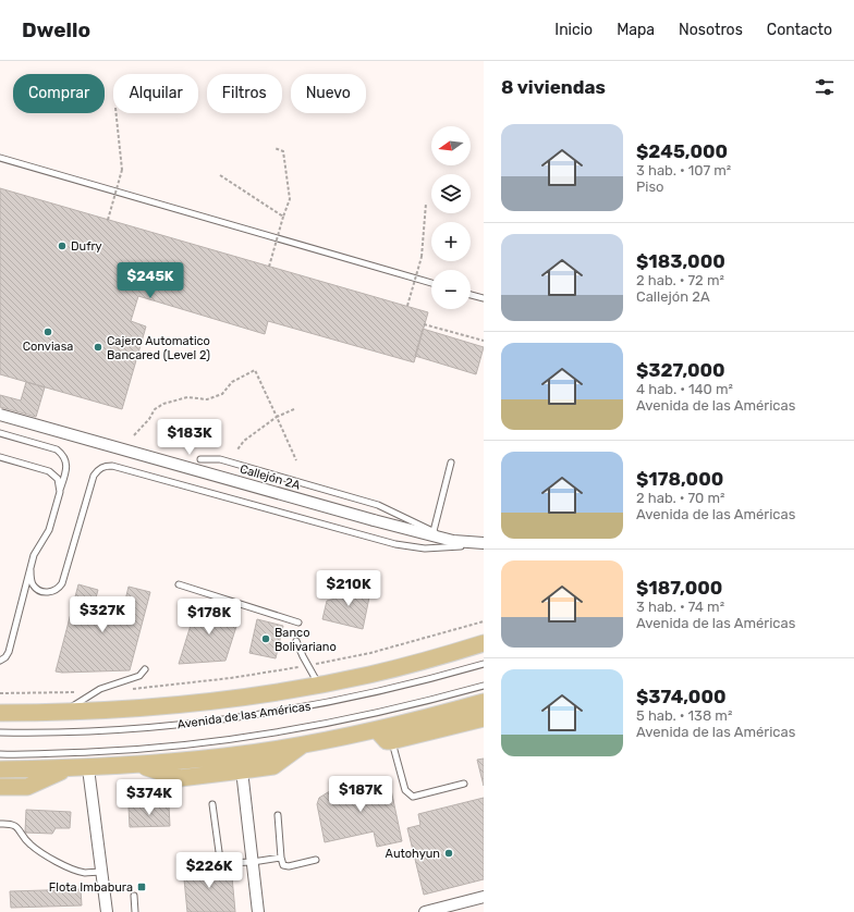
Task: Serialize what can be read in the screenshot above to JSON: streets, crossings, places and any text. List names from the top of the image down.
{
  "streets": {
    "main road": ["Avenida de las Américas"],
    "street": ["Callejón 2A"]
  },
  "places": {
    "other": [
      "Dufry",
      "Conviasa",
      "Cajero Automatico Bancared (Level 2)",
      "Banco Bolivariano",
      "Autohyun"
    ],
    "transit": ["Flota Imbabura"]
  },
  "north": "left",
  "page": {
    "header": "Dwello",
    "nav": [
      "Inicio",
      "Mapa",
      "Nosotros",
      "Contacto"
    ],
    "heading": "8 viviendas",
    "chip": [
      "Comprar",
      "Alquilar",
      "Filtros",
      "Nuevo"
    ],
    "list": [
      {
        "name": "$245,000",
        "note": "3 hab. · 107 m² · Piso"
      },
      {
        "name": "$183,000",
        "note": "2 hab. · 72 m² · Callejón 2A"
      },
      {
        "name": "$327,000",
        "note": "4 hab. · 140 m² · Avenida de las Américas"
      },
      {
        "name": "$178,000",
        "note": "2 hab. · 70 m² · Avenida de las Américas"
      },
      {
        "name": "$187,000",
        "note": "3 hab. · 74 m² · Avenida de las Américas"
      },
      {
        "name": "$374,000",
        "note": "5 hab. · 138 m² · Avenida de las Américas"
      }
    ],
    "map_buttons": ["+", "−"],
    "price": [
      "$245K",
      "$183K",
      "$210K",
      "$327K",
      "$178K",
      "$187K",
      "$374K",
      "$226K"
    ]
  }
}
